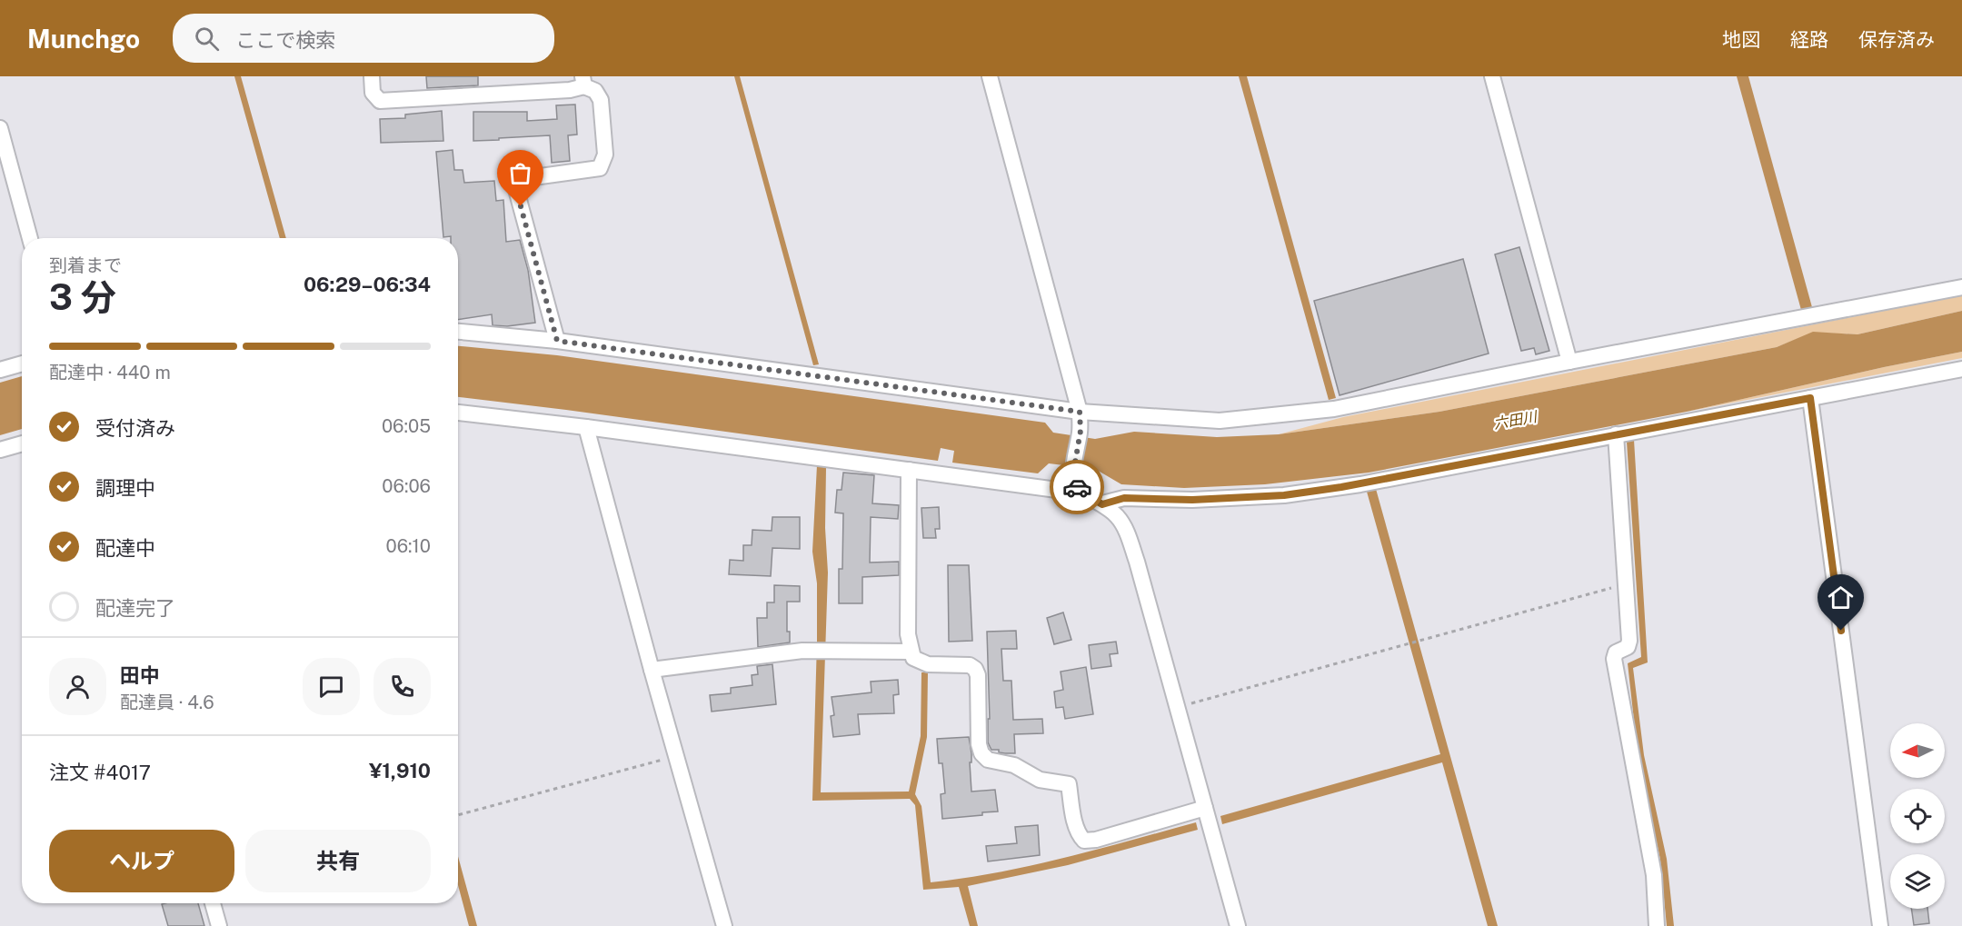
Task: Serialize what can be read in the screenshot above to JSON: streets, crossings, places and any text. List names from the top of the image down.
{
  "water": ["六田川"],
  "north": "left",
  "page": {
    "header": "Munchgo",
    "search": "ここで検索",
    "nav": ["地図", "経路", "保存済み"],
    "heading": ["3 分", "到着まで", "06:29–06:34"],
    "panel": [
      "田中",
      "配達員 · 4.6",
      "注文 #4017",
      "¥1,910"
    ],
    "bar": "配達中 · 440 m",
    "list": [
      ["受付済み", "06:05"],
      ["調理中", "06:06"],
      ["配達中", "06:10"],
      "配達完了"
    ],
    "buttons": ["ヘルプ", "共有"]
  }
}
